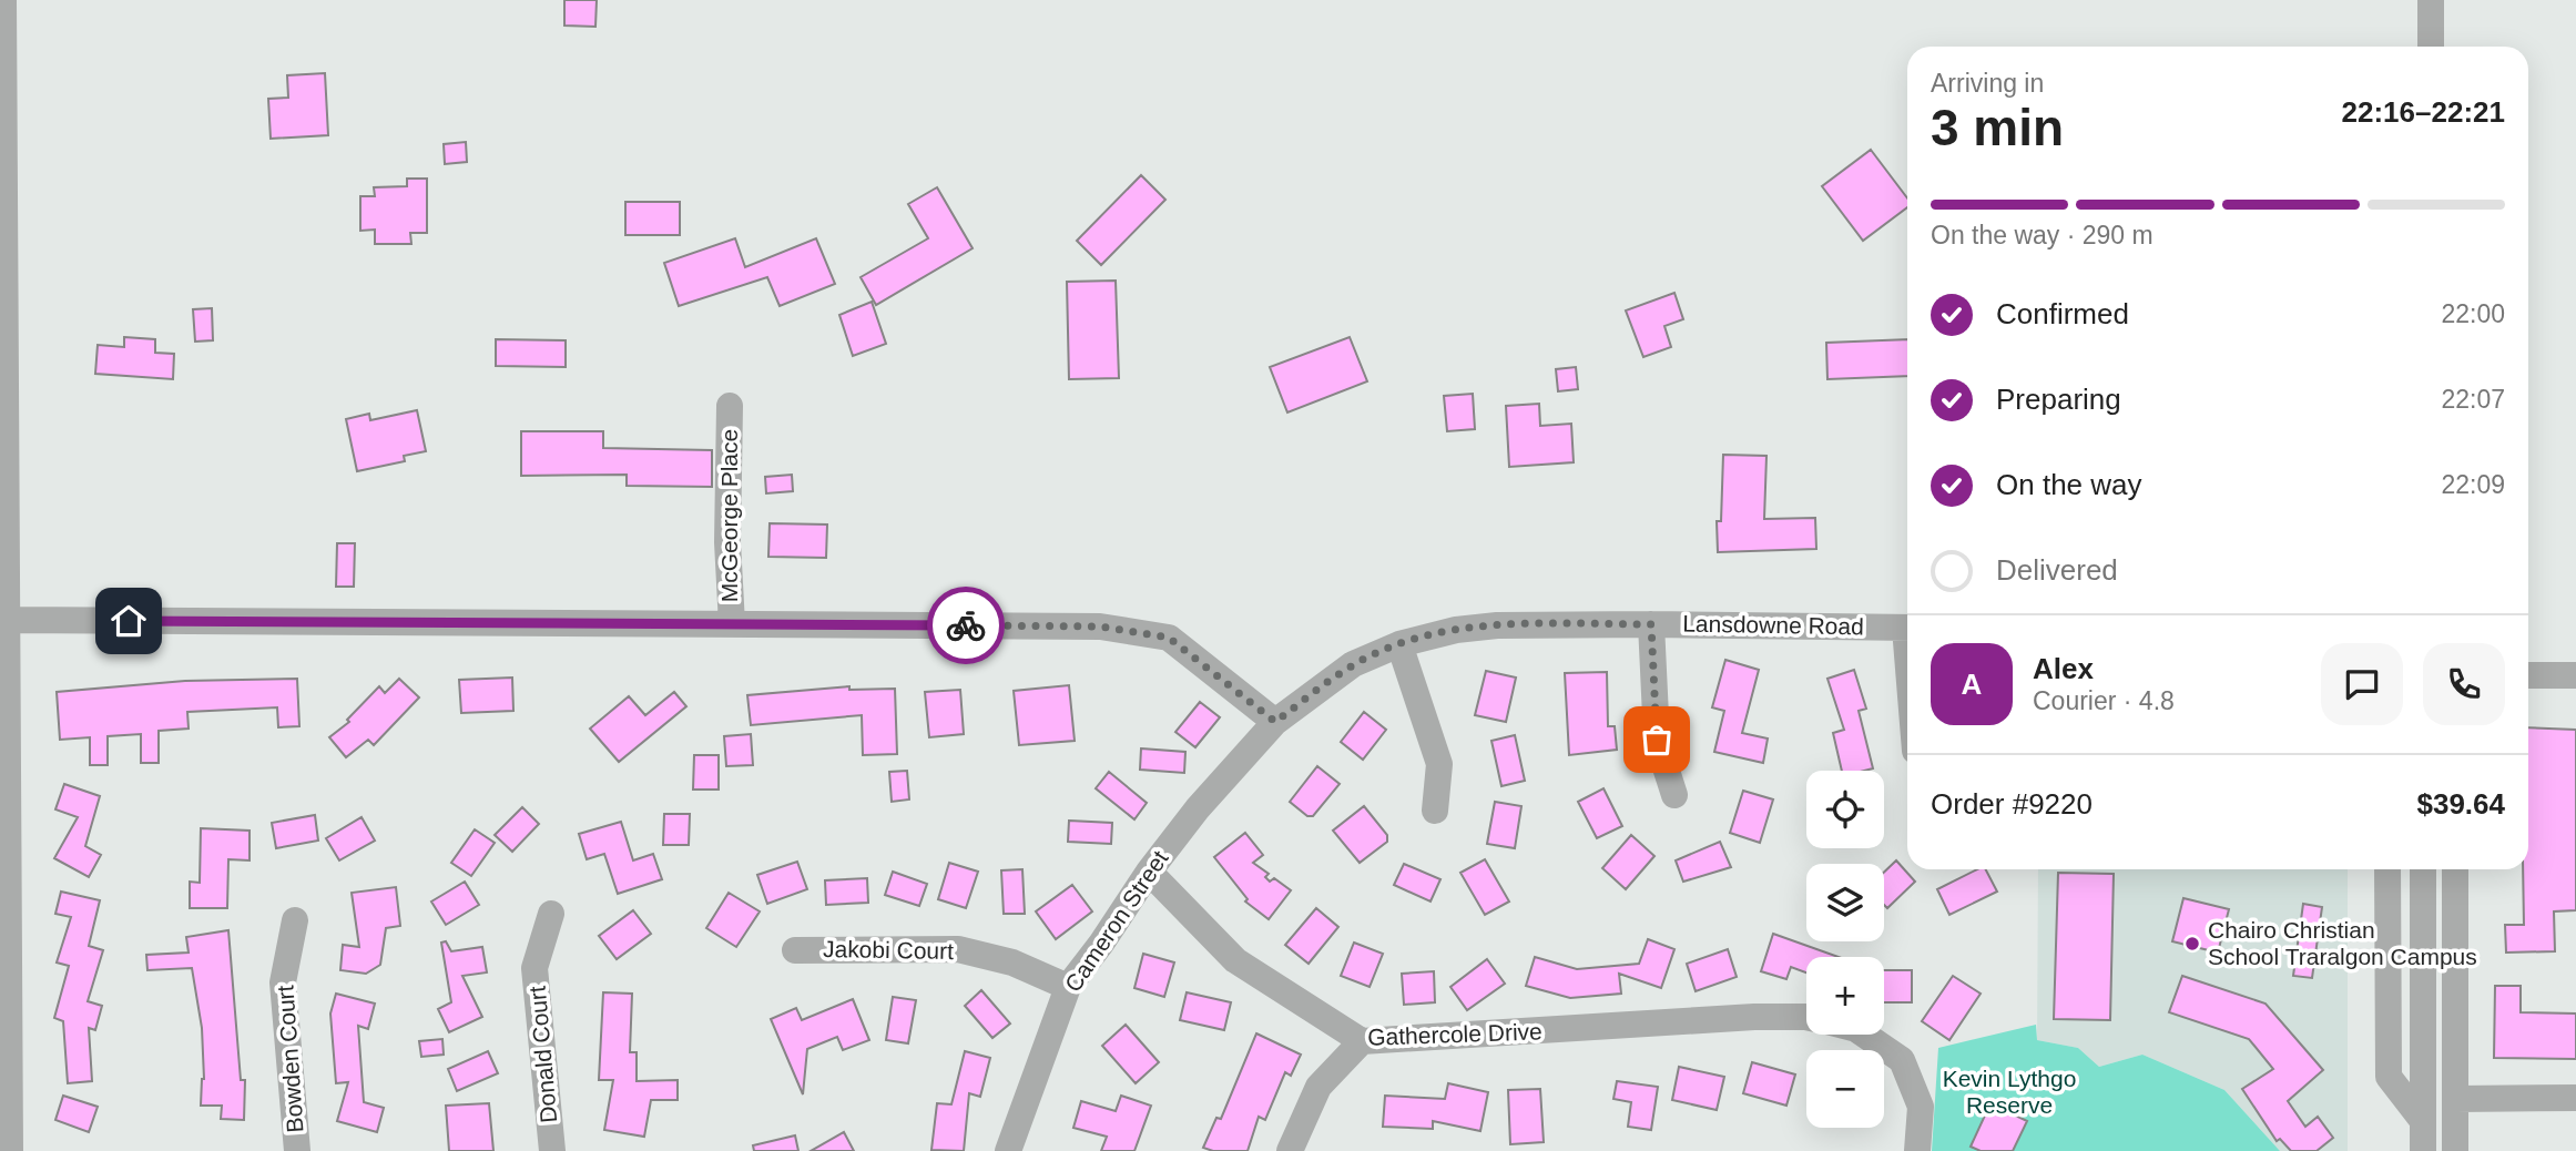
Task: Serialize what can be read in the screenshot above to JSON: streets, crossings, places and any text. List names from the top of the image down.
{
  "streets": {
    "street": [
      "McGeorge Place",
      "Lansdowne Road",
      "Cameron Street",
      "Jakobi Court",
      "Gathercole Drive",
      "Donald Court",
      "Bowden Court"
    ]
  },
  "crossings": [
    ["Lansdowne Road", "Cameron Street"],
    ["Cameron Street", "Jakobi Court"],
    ["Cameron Street", "Gathercole Drive"]
  ],
  "parks": ["Kevin Lythgo Reserve"],
  "places": ["Chairo Christian School Traralgon Campus"],
  "page": {
    "heading": ["3 min", "Arriving in", "22:16–22:21"],
    "panel": [
      "Alex",
      "Courier · 4.8",
      "Order #9220",
      "$39.64"
    ],
    "bar": "On the way · 290 m",
    "list": [
      ["Confirmed", "22:00"],
      ["Preparing", "22:07"],
      ["On the way", "22:09"],
      "Delivered"
    ],
    "round": "A",
    "map_buttons": ["+", "−"]
  }
}
